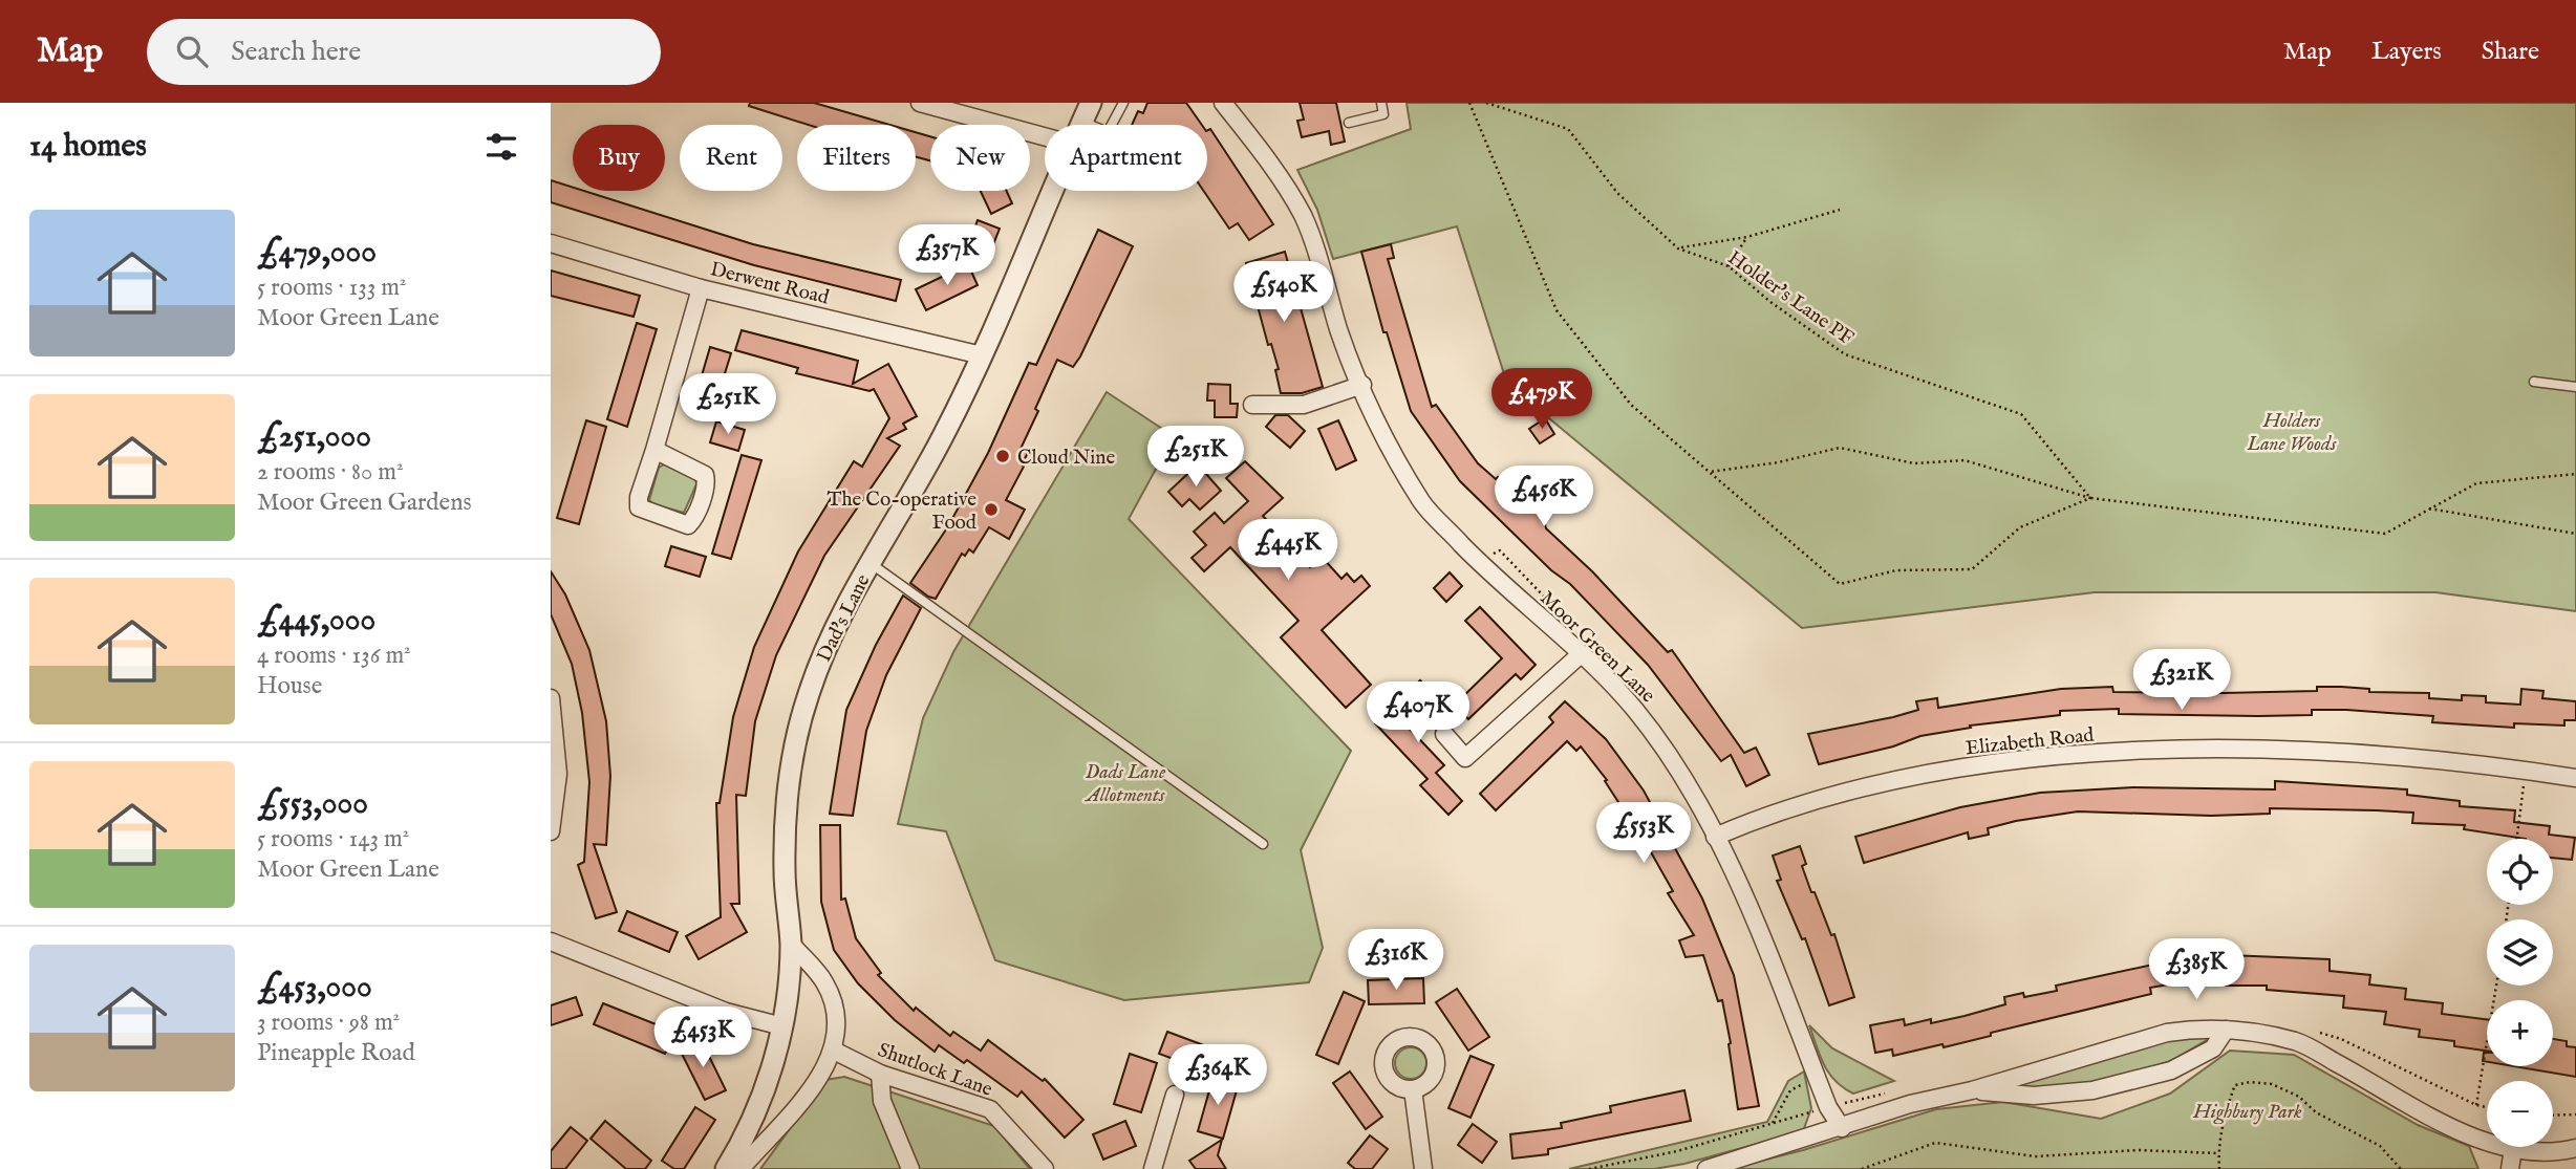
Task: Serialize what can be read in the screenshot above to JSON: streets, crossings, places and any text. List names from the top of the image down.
{
  "streets": {
    "street": [
      "Derwent Road",
      "Dad's Lane",
      "Moor Green Lane",
      "Elizabeth Road",
      "Shutlock Lane"
    ],
    "path": ["Holder's Lane PF"]
  },
  "crossings": [
    ["Derwent Road", "Dad's Lane"],
    ["Moor Green Lane", "Elizabeth Road"]
  ],
  "parks": ["Holders Lane Woods", "Dads Lane Allotments", "Highbury Park"],
  "places": ["Cloud Nine", "The Co-operative Food"],
  "page": {
    "header": "Map",
    "search": "Search here",
    "nav": ["Map", "Layers", "Share"],
    "heading": "14 homes",
    "chip": [
      "Buy",
      "Rent",
      "Filters",
      "New",
      "Apartment"
    ],
    "list": [
      {
        "name": "£479,000",
        "note": "5 rooms · 133 m² · Moor Green Lane"
      },
      {
        "name": "£251,000",
        "note": "2 rooms · 80 m² · Moor Green Gardens"
      },
      {
        "name": "£445,000",
        "note": "4 rooms · 136 m² · House"
      },
      {
        "name": "£553,000",
        "note": "5 rooms · 143 m² · Moor Green Lane"
      },
      {
        "name": "£453,000",
        "note": "3 rooms · 98 m² · Pineapple Road"
      }
    ],
    "price": [
      "£357K",
      "£540K",
      "£479K",
      "£251K",
      "£251K",
      "£456K",
      "£445K",
      "£321K",
      "£407K",
      "£553K",
      "£316K",
      "£385K",
      "£453K",
      "£364K"
    ],
    "map_buttons": ["+", "−"]
  }
}
